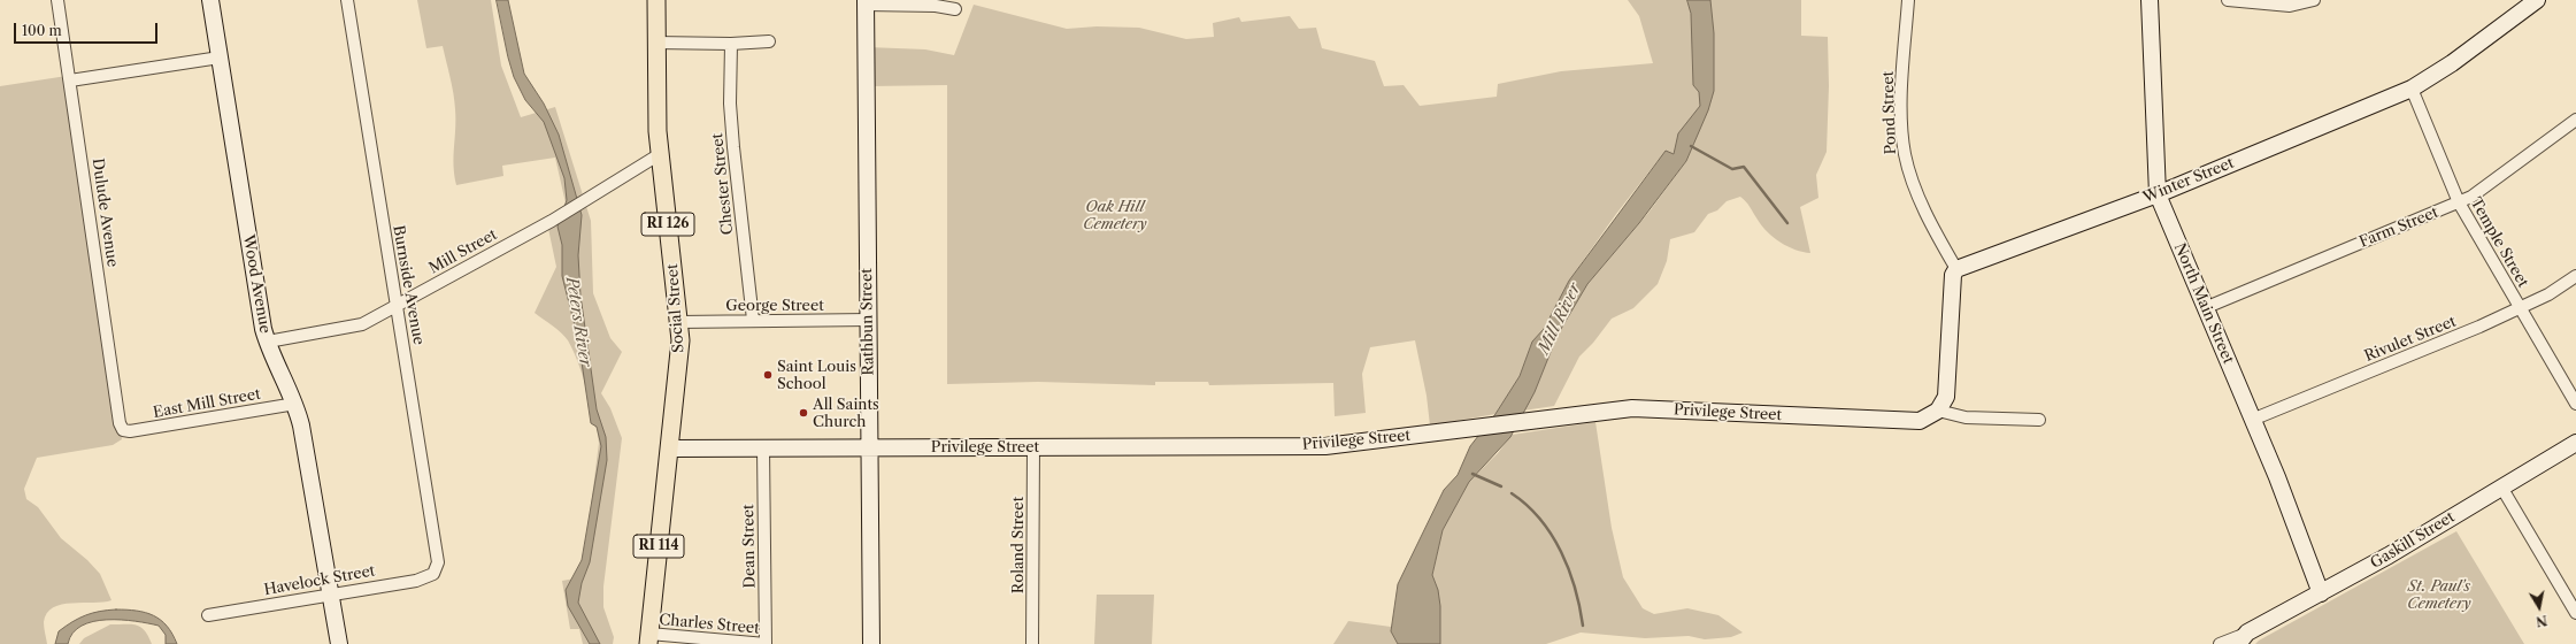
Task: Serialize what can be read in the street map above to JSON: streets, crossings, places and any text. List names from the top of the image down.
{
  "streets": {
    "main road": [
      "Winter Street",
      "RI 126",
      "Wood Avenue",
      "North Main Street",
      "Social Street",
      "Rathbun Street",
      "Privilege Street",
      "Gaskill Street",
      "RI 114"
    ],
    "street": [
      "Pond Street",
      "Chester Street",
      "Dulude Avenue",
      "Farm Street",
      "Temple Street",
      "Mill Street",
      "Burnside Avenue",
      "George Street",
      "Rivulet Street",
      "East Mill Street",
      "Roland Street",
      "Dean Street",
      "Havelock Street",
      "Charles Street"
    ]
  },
  "crossings": [
    ["Pond Street", "Winter Street"],
    ["Winter Street", "Temple Street"],
    ["Winter Street", "North Main Street"],
    ["Chester Street", "George Street"],
    ["Dulude Avenue", "East Mill Street"],
    ["Farm Street", "Temple Street"],
    ["Farm Street", "North Main Street"],
    ["Temple Street", "Rivulet Street"],
    ["Mill Street", "Wood Avenue"],
    ["Mill Street", "Burnside Avenue"],
    ["Mill Street", "Social Street"],
    ["Wood Avenue", "East Mill Street"],
    ["Wood Avenue", "Havelock Street"],
    ["Burnside Avenue", "Havelock Street"],
    ["North Main Street", "Rivulet Street"],
    ["North Main Street", "Gaskill Street"],
    ["George Street", "Social Street"],
    ["George Street", "Rathbun Street"],
    ["Social Street", "Privilege Street"],
    ["Social Street", "Charles Street"],
    ["Rathbun Street", "Privilege Street"],
    ["Privilege Street", "Roland Street"],
    ["Privilege Street", "Dean Street"],
    ["Dean Street", "Charles Street"]
  ],
  "water": ["Mill River", "Peters River"],
  "parks": ["Oak Hill Cemetery", "St. Paul's Cemetery"],
  "places": ["Saint Louis School", "All Saints Church"],
  "scale_bar": "100 m",
  "north": "bottom"
}
